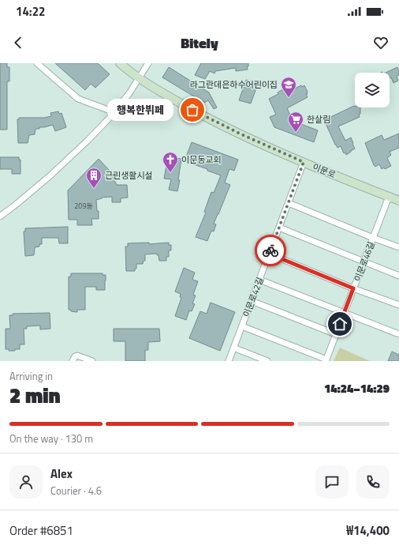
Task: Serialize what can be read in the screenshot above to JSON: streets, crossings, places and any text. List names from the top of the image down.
{
  "streets": {
    "main road": ["이문로"],
    "street": ["이문로46길", "이문로42길"]
  },
  "crossings": [
    ["이문로", "이문로46길"],
    ["이문로", "이문로42길"]
  ],
  "places": {
    "school or university": ["라그란데은하수어린이집"],
    "other": ["행복한뷔페"],
    "supermarket": ["한살림"],
    "church": ["이문동교회"],
    "building": ["근린생활시설"]
  },
  "house_numbers": ["209동"],
  "page": {
    "status": "14:22",
    "header": "Bitely",
    "bubble": "행복한뷔페",
    "heading": ["2 min", "Arriving in", "14:24–14:29"],
    "panel": [
      "Alex",
      "Courier · 4.6",
      "Order #6851",
      "₩14,400"
    ],
    "bar": "On the way · 130 m"
  }
}
